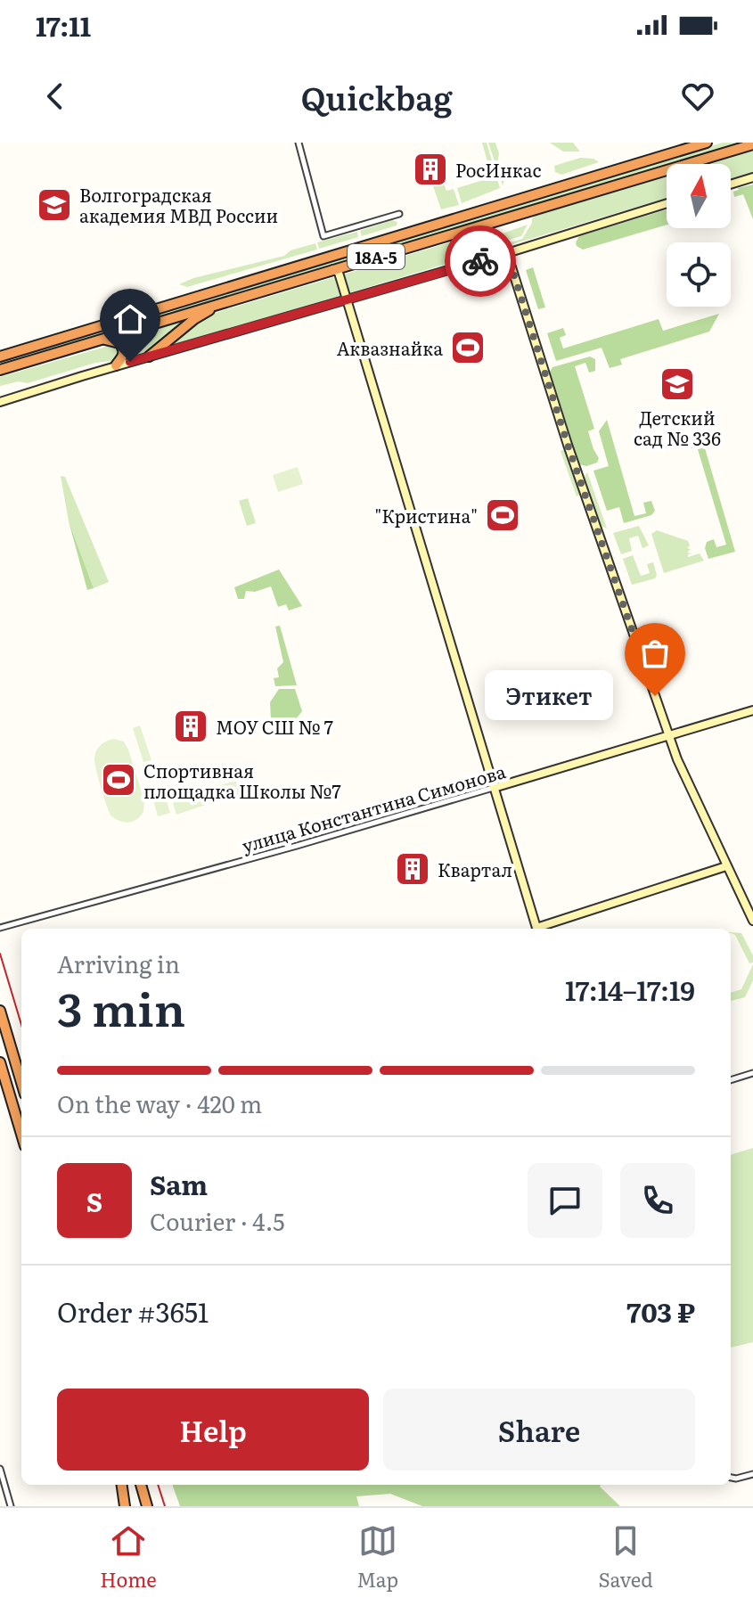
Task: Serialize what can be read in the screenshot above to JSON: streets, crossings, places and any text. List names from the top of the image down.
{
  "streets": {
    "highway": ["18А-5"],
    "main road": ["улица Константина Симонова"]
  },
  "places": {
    "building": ["РосИнкас", "МОУ СШ № 7", "Квартал"],
    "school or university": ["Волгоградская академия МВД России", "Детский сад № 336"],
    "sports": ["Аквазнайка", "\"Кристина\"", "Спортивная площадка Школы №7"],
    "other": ["Этикет"]
  },
  "north": "top",
  "page": {
    "status": "17:11",
    "header": "Quickbag",
    "bubble": "Этикет",
    "heading": ["3 min", "Arriving in", "17:14–17:19"],
    "panel": [
      "Sam",
      "Courier · 4.5",
      "Order #3651",
      "703 ₽"
    ],
    "bar": "On the way · 420 m",
    "round": "S",
    "buttons": ["Help", "Share"],
    "tabs": ["Home", "Map", "Saved"]
  }
}
